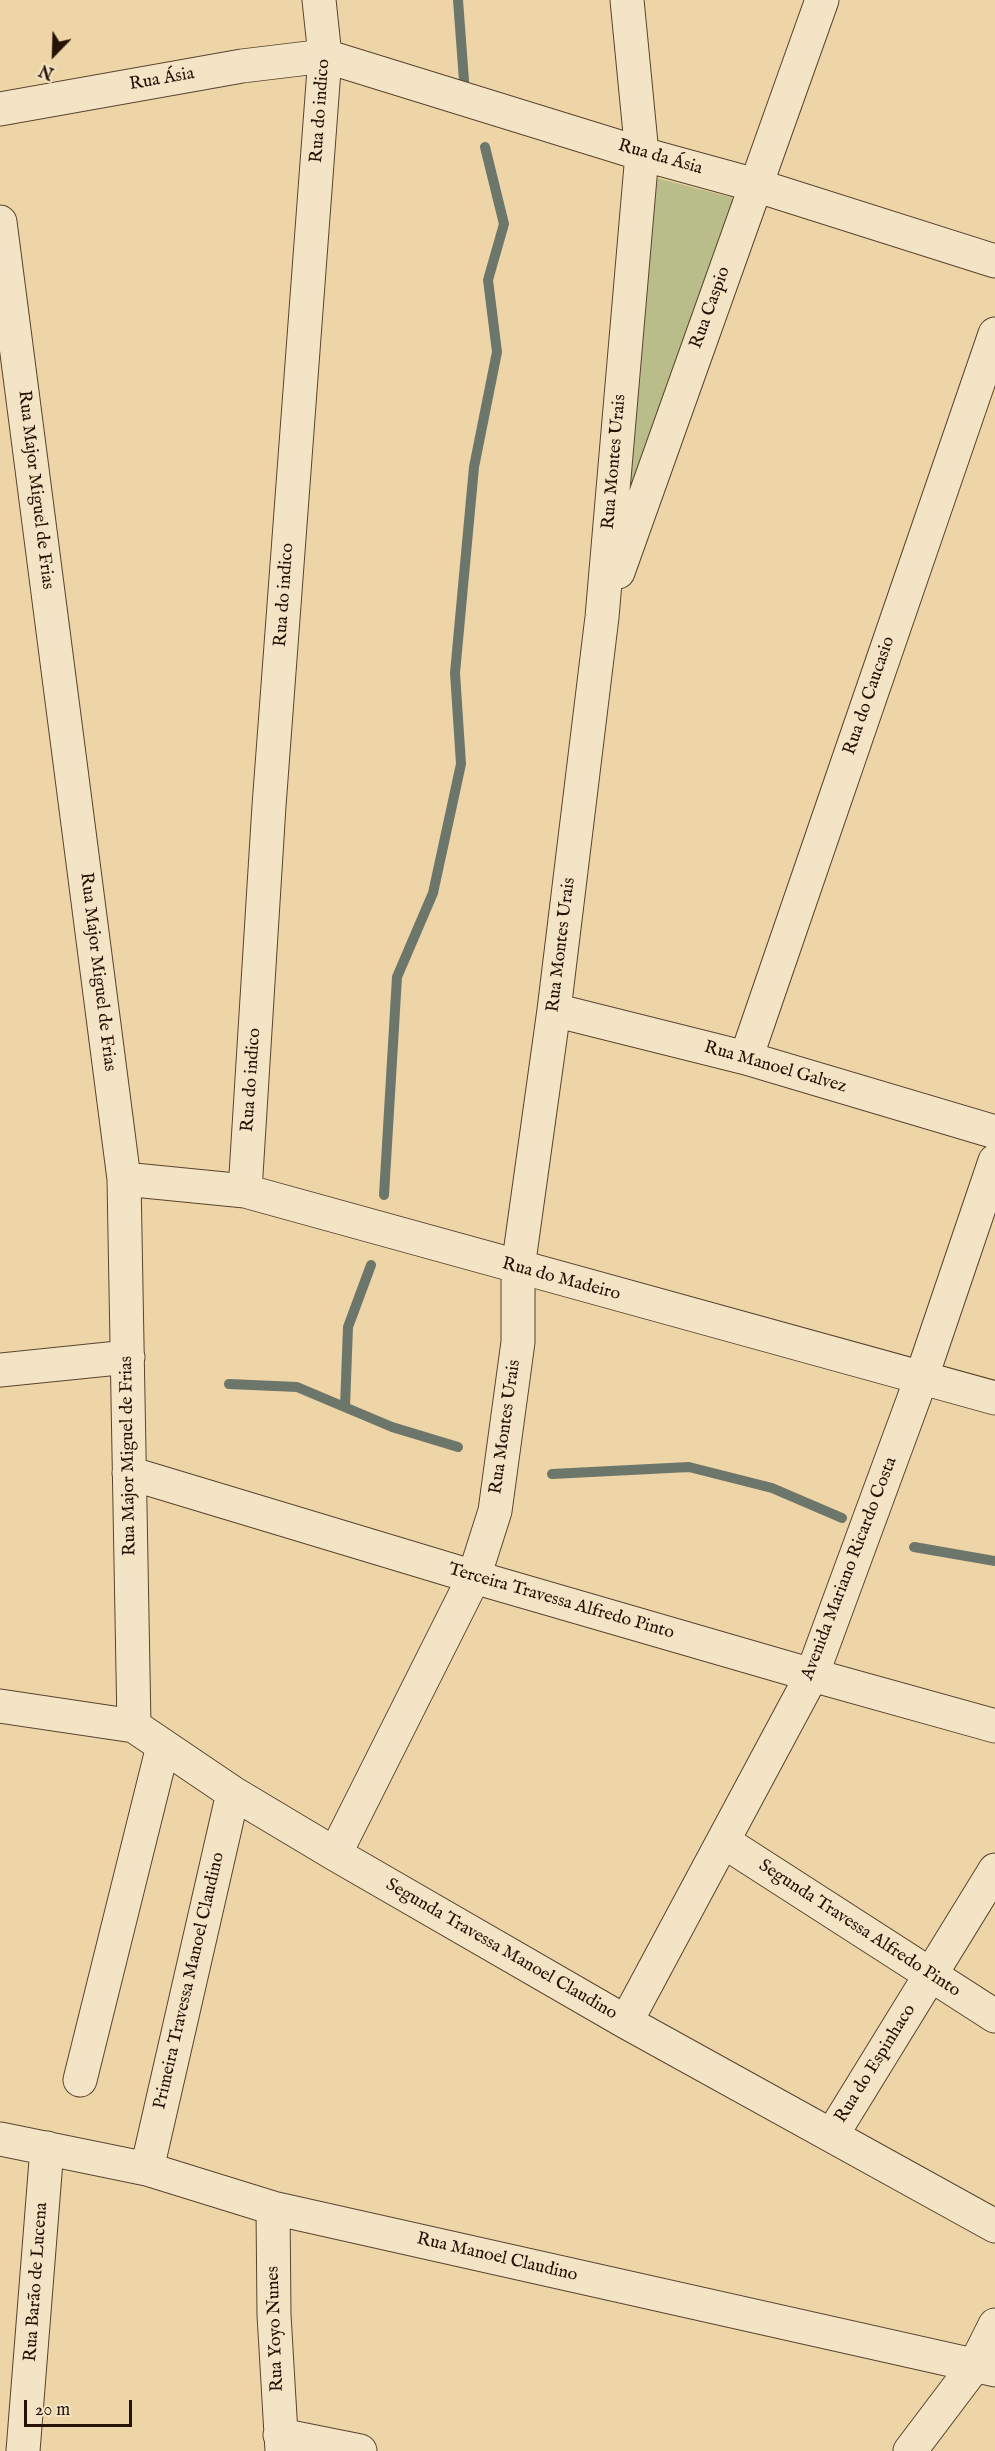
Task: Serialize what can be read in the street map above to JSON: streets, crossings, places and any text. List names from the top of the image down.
{
  "streets": {
    "street": [
      "Rua Ásia",
      "Rua do indico",
      "Rua da Ásia",
      "Rua Caspio",
      "Rua Montes Urais",
      "Rua Major Miguel de Frias",
      "Rua do Caucasio",
      "Rua Manoel Galvez",
      "Rua do Madeiro",
      "Avenida Mariano Ricardo Costa",
      "Terceira Travessa Alfredo Pinto",
      "Segunda Travessa Alfredo Pinto",
      "Segunda Travessa Manoel Claudino",
      "Primeira Travessa Manoel Claudino",
      "Rua do Espinhaco",
      "Rua Manoel Claudino",
      "Rua Barão de Lucena",
      "Rua Yoyo Nunes"
    ]
  },
  "crossings": [
    ["Rua Ásia", "Rua do indico"],
    ["Rua Ásia", "Rua da Ásia"],
    ["Rua do indico", "Rua da Ásia"],
    ["Rua do indico", "Rua do Madeiro"],
    ["Rua da Ásia", "Rua Caspio"],
    ["Rua da Ásia", "Rua Montes Urais"],
    ["Rua Caspio", "Rua Montes Urais"],
    ["Rua Montes Urais", "Rua Manoel Galvez"],
    ["Rua Montes Urais", "Rua do Madeiro"],
    ["Rua Montes Urais", "Terceira Travessa Alfredo Pinto"],
    ["Rua Montes Urais", "Segunda Travessa Manoel Claudino"],
    ["Rua Major Miguel de Frias", "Rua do Madeiro"],
    ["Rua Major Miguel de Frias", "Terceira Travessa Alfredo Pinto"],
    ["Rua Major Miguel de Frias", "Segunda Travessa Manoel Claudino"],
    ["Rua do Caucasio", "Rua Manoel Galvez"],
    ["Rua do Madeiro", "Avenida Mariano Ricardo Costa"],
    ["Avenida Mariano Ricardo Costa", "Terceira Travessa Alfredo Pinto"],
    ["Avenida Mariano Ricardo Costa", "Segunda Travessa Alfredo Pinto"],
    ["Avenida Mariano Ricardo Costa", "Segunda Travessa Manoel Claudino"],
    ["Segunda Travessa Alfredo Pinto", "Rua do Espinhaco"],
    ["Segunda Travessa Manoel Claudino", "Primeira Travessa Manoel Claudino"],
    ["Segunda Travessa Manoel Claudino", "Rua do Espinhaco"],
    ["Primeira Travessa Manoel Claudino", "Rua Manoel Claudino"],
    ["Rua Manoel Claudino", "Rua Barão de Lucena"],
    ["Rua Manoel Claudino", "Rua Yoyo Nunes"]
  ],
  "scale_bar": "20 m",
  "north": "bottom left"
}
